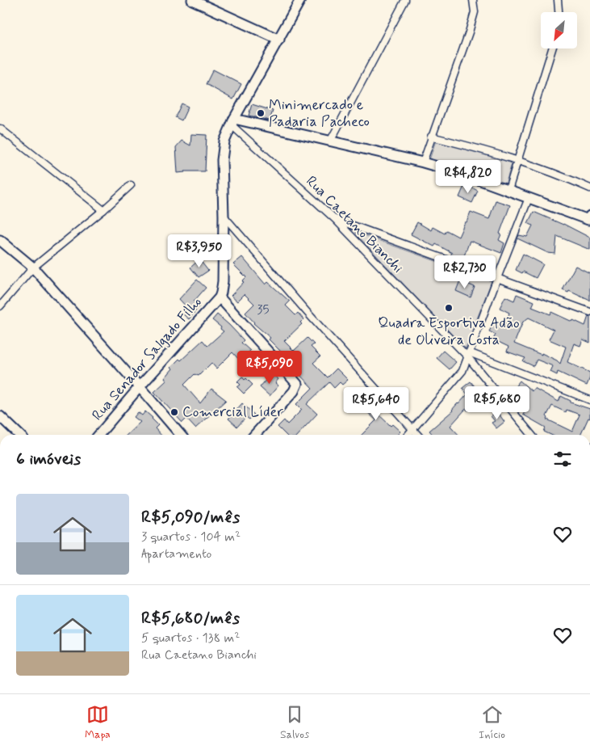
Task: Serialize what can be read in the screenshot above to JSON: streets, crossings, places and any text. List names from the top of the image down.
{
  "streets": {
    "street": ["Rua Caetano Bianchi", "Rua Senador Salgado Filho"]
  },
  "places": ["Minimercado e Padaria Pacheco", "Quadra Esportiva Adão de Oliveira Costa", "Comercial Líder"],
  "house_numbers": ["35"],
  "north": "bottom left",
  "page": {
    "price": [
      "R$4,820",
      "R$3,950",
      "R$2,730",
      "R$5,090",
      "R$5,680",
      "R$5,640"
    ],
    "heading": "6 imóveis",
    "list": [
      {
        "name": "R$5,090/mês",
        "note": "3 quartos · 104 m² · Apartamento"
      },
      {
        "name": "R$5,680/mês",
        "note": "5 quartos · 138 m² · Rua Caetano Bianchi"
      }
    ],
    "tabs": ["Mapa", "Salvos", "Início"]
  }
}
